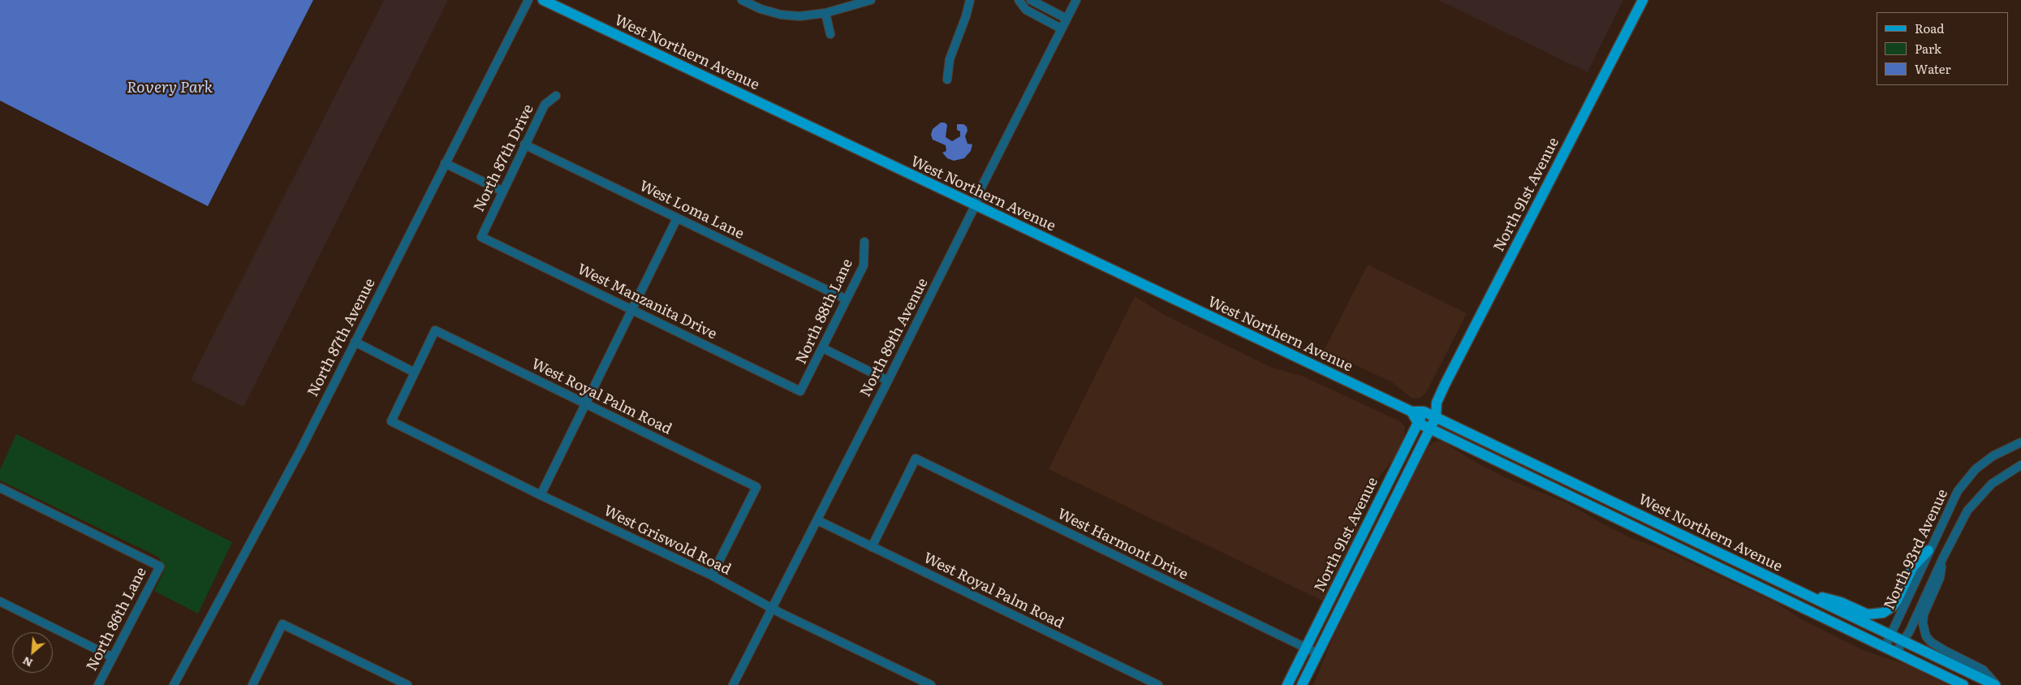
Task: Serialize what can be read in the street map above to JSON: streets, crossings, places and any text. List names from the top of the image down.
{
  "streets": {
    "main road": ["West Northern Avenue", "North 91st Avenue"],
    "street": [
      "North 87th Drive",
      "West Loma Lane",
      "West Manzanita Drive",
      "North 88th Lane",
      "North 87th Avenue",
      "North 89th Avenue",
      "West Royal Palm Road",
      "West Griswold Road",
      "West Harmont Drive",
      "North 93rd Avenue",
      "North 86th Lane"
    ]
  },
  "crossings": [
    ["West Northern Avenue", "North 91st Avenue"],
    ["West Northern Avenue", "North 89th Avenue"],
    ["West Northern Avenue", "North 93rd Avenue"],
    ["North 87th Drive", "West Loma Lane"],
    ["North 87th Drive", "West Manzanita Drive"],
    ["North 91st Avenue", "West Harmont Drive"],
    ["West Loma Lane", "North 88th Lane"],
    ["West Manzanita Drive", "North 88th Lane"],
    ["North 89th Avenue", "West Royal Palm Road"],
    ["North 89th Avenue", "West Griswold Road"],
    ["West Royal Palm Road", "West Griswold Road"],
    ["West Royal Palm Road", "West Harmont Drive"]
  ],
  "water": ["Rovery Park"],
  "legend": ["Road", "Park", "Water"],
  "north": "bottom left"
}
